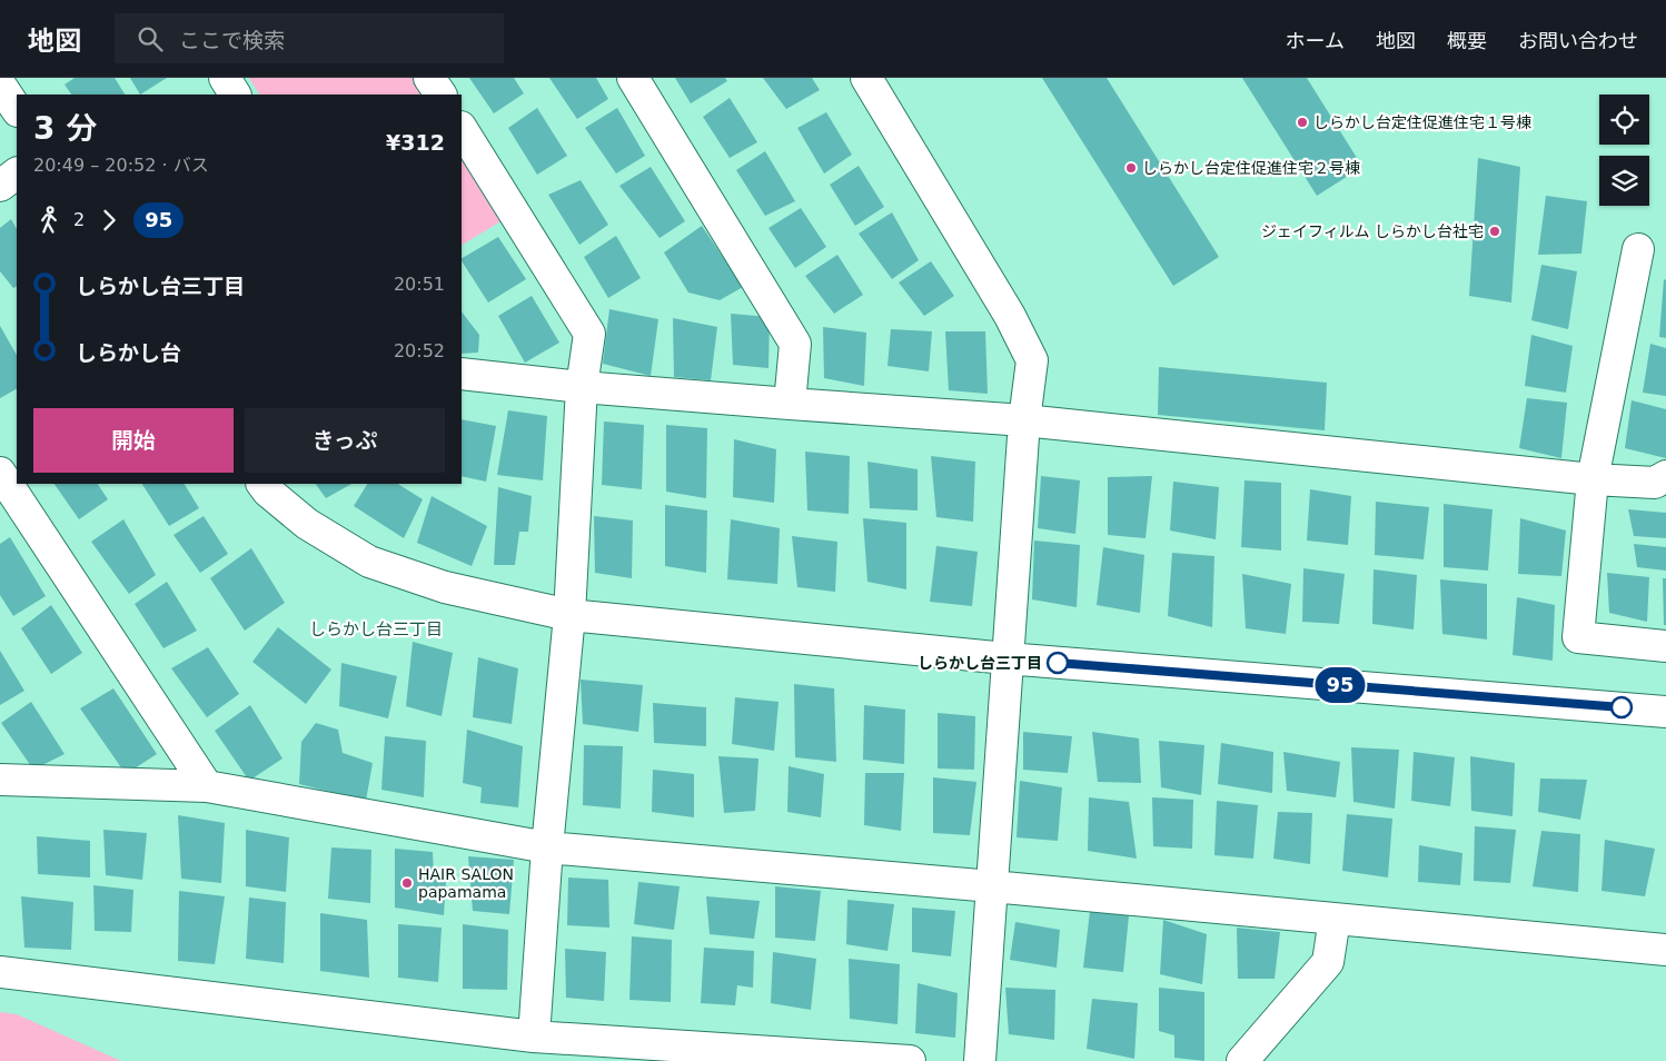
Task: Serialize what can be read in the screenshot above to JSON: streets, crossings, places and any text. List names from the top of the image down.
{
  "districts": ["しらかし台三丁目"],
  "places": [
    "しらかし台定住促進住宅１号棟",
    "しらかし台定住促進住宅２号棟",
    "ジェイフィルム しらかし台社宅",
    "しらかし台三丁目",
    "HAIR SALON papamama"
  ],
  "lines": ["bus line 95"],
  "page": {
    "header": "地図",
    "search": "ここで検索",
    "nav": [
      "ホーム",
      "地図",
      "概要",
      "お問い合わせ"
    ],
    "on_map": "95",
    "heading": ["3 分", "20:49 – 20:52 · バス", "¥312"],
    "legs": ["2", "95"],
    "list": [
      {
        "name": "しらかし台三丁目",
        "value": "20:51"
      },
      {
        "name": "しらかし台",
        "value": "20:52"
      }
    ],
    "buttons": ["開始", "きっぷ"]
  }
}
